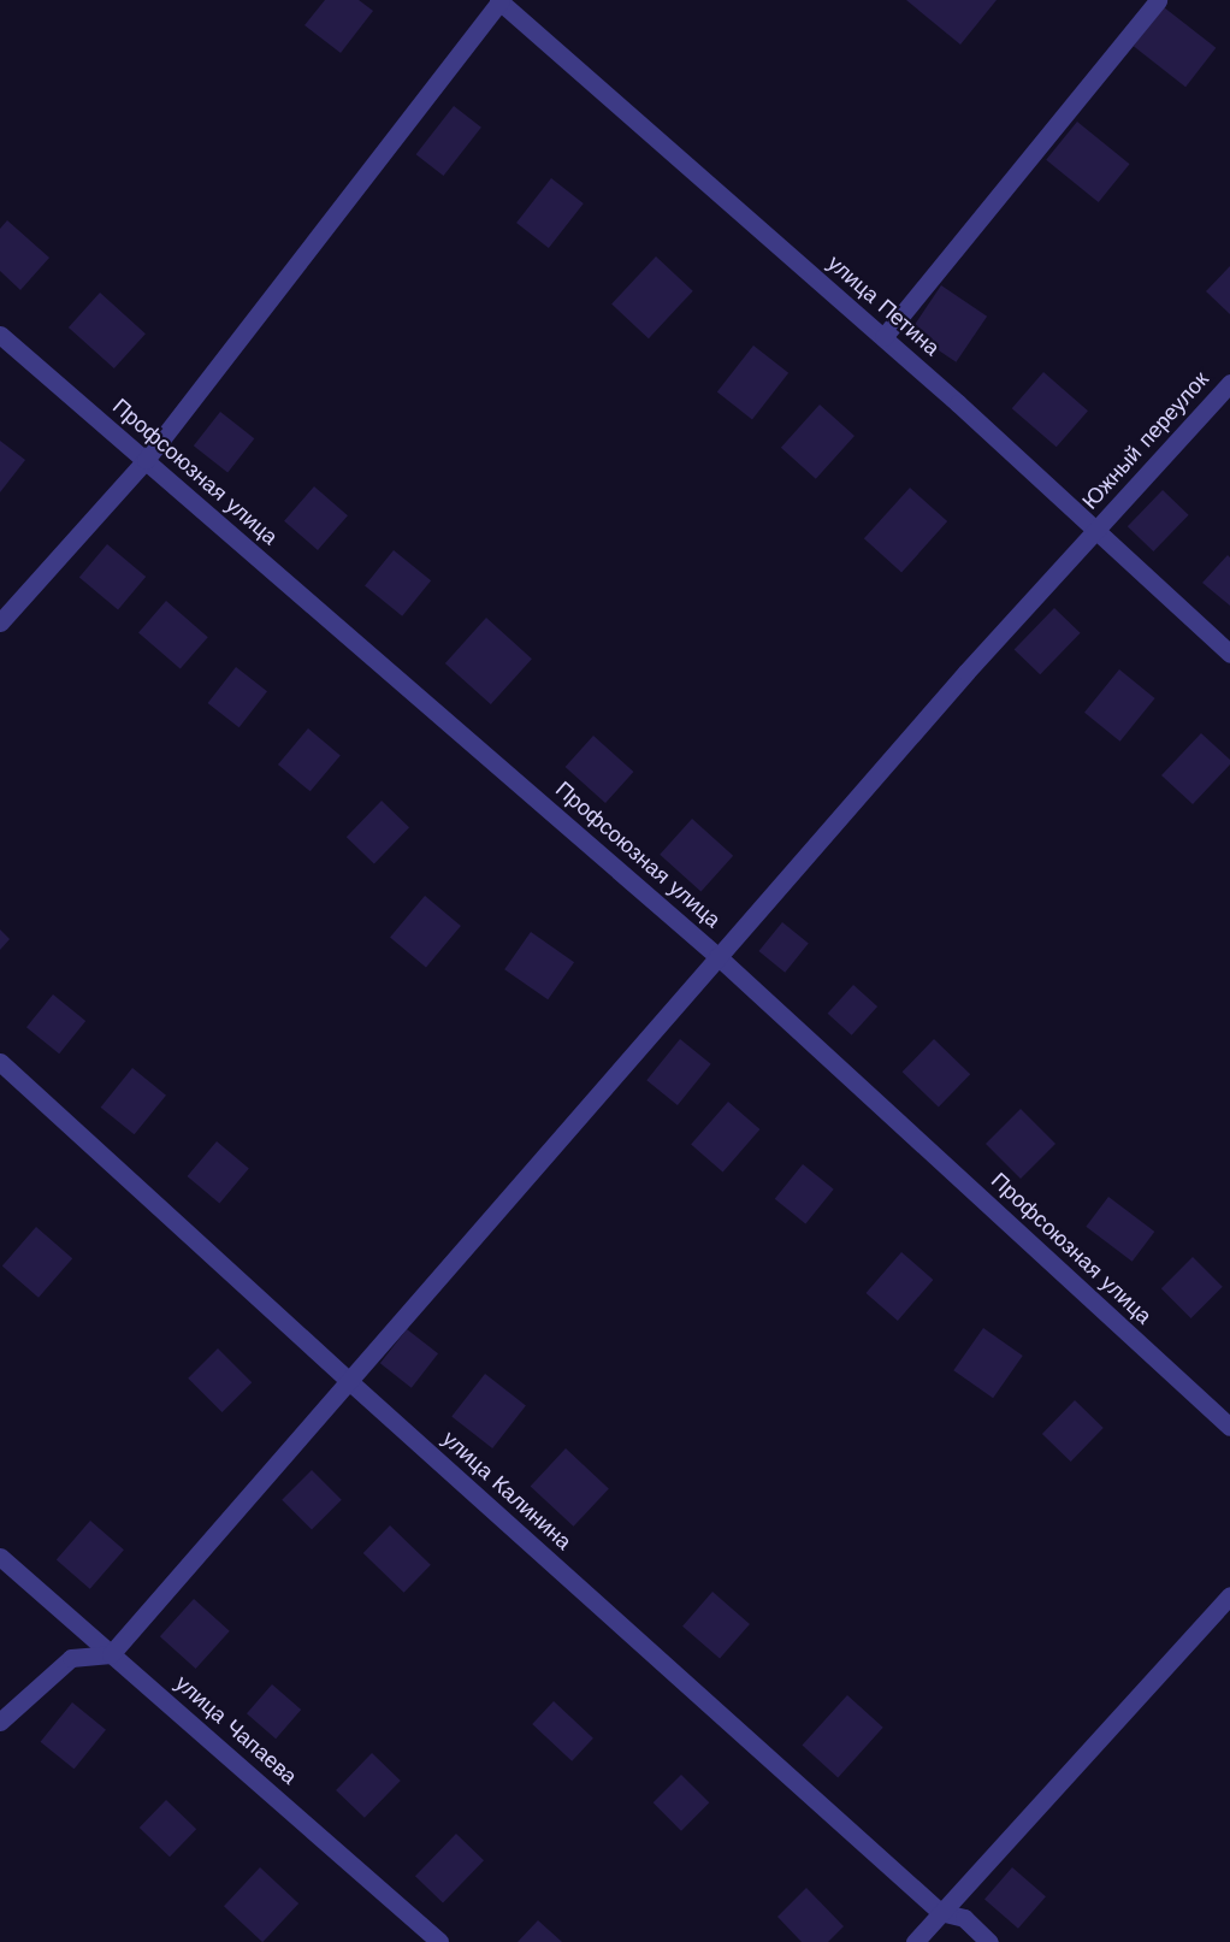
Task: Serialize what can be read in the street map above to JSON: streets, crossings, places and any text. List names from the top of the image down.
{
  "streets": {
    "street": [
      "улица Петина",
      "Южный переулок",
      "Профсоюзная улица",
      "улица Калинина",
      "улица Чапаева"
    ]
  },
  "crossings": [
    ["улица Петина", "Южный переулок"],
    ["Южный переулок", "Профсоюзная улица"],
    ["Южный переулок", "улица Калинина"],
    ["Южный переулок", "улица Чапаева"]
  ]
}
